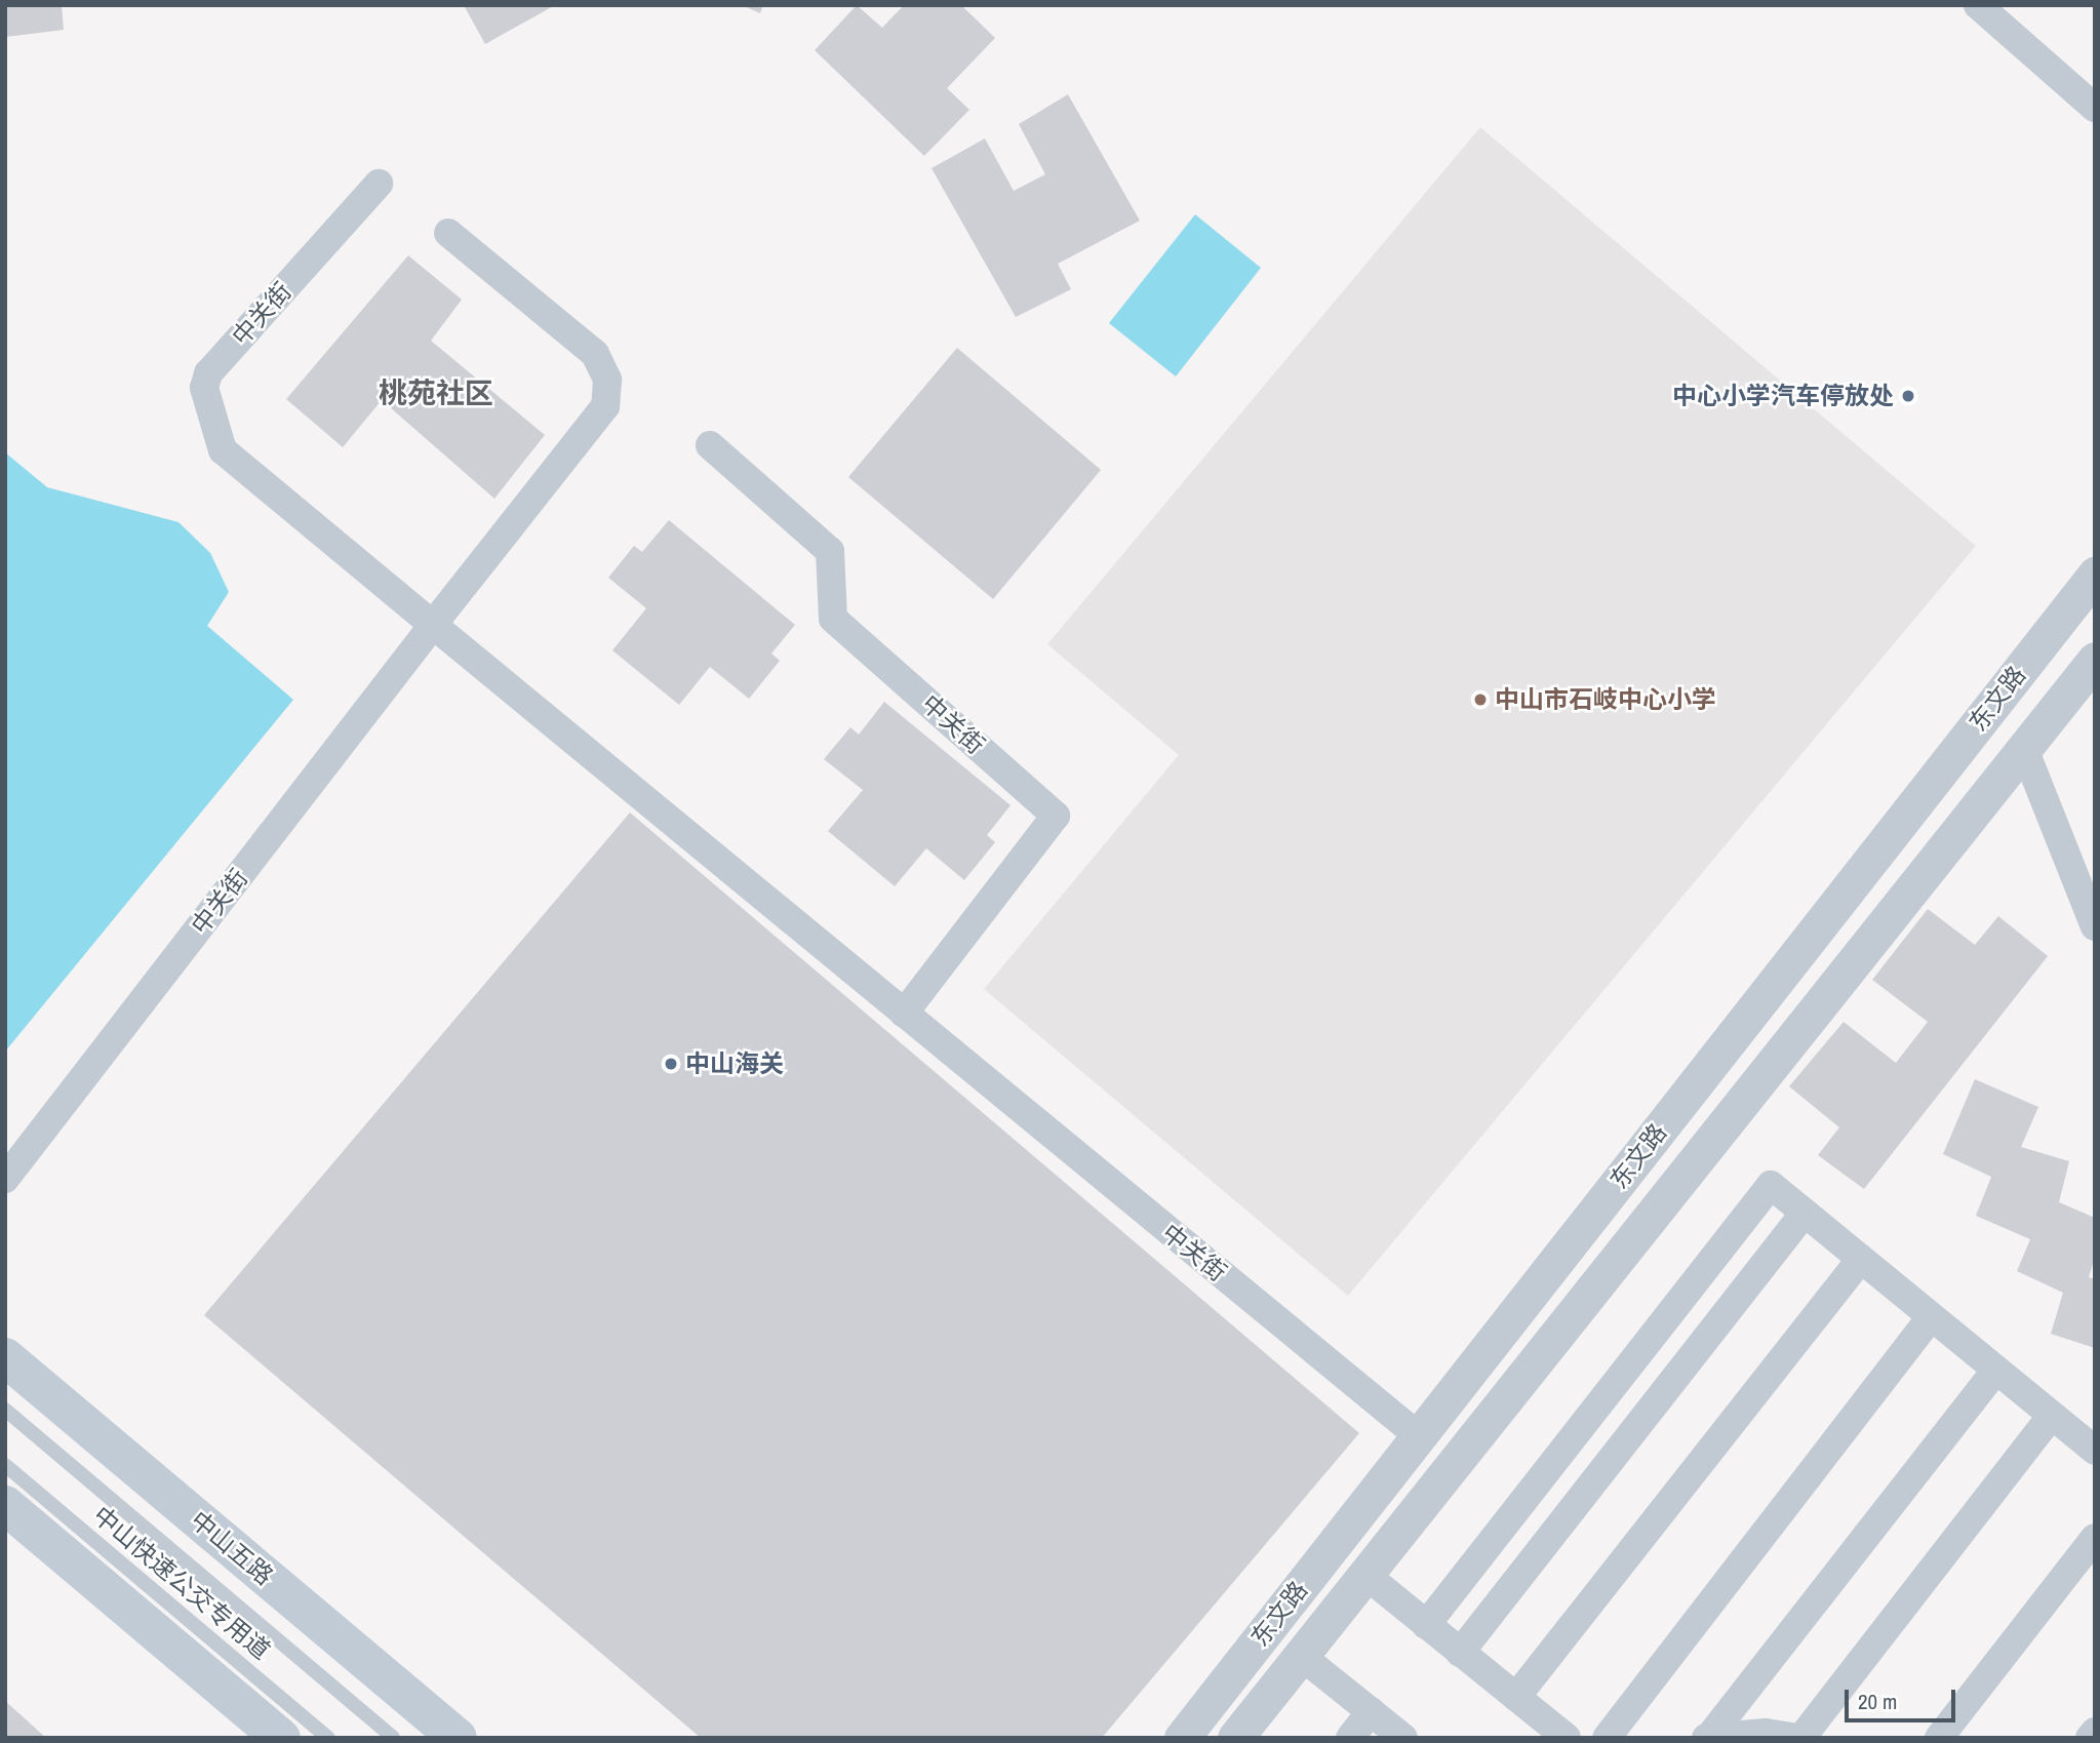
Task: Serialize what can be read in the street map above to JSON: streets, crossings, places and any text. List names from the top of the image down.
{
  "streets": {
    "main road": ["中山五路"],
    "street": ["中关街", "东文路"],
    "lane": ["中山快速公交专用道"]
  },
  "crossings": [
    ["中关街", "东文路"]
  ],
  "districts": ["桃苑社区"],
  "places": ["中心小学汽车停放处", "中山市石岐中心小学", "中山海关"],
  "scale_bar": "20 m"
}
